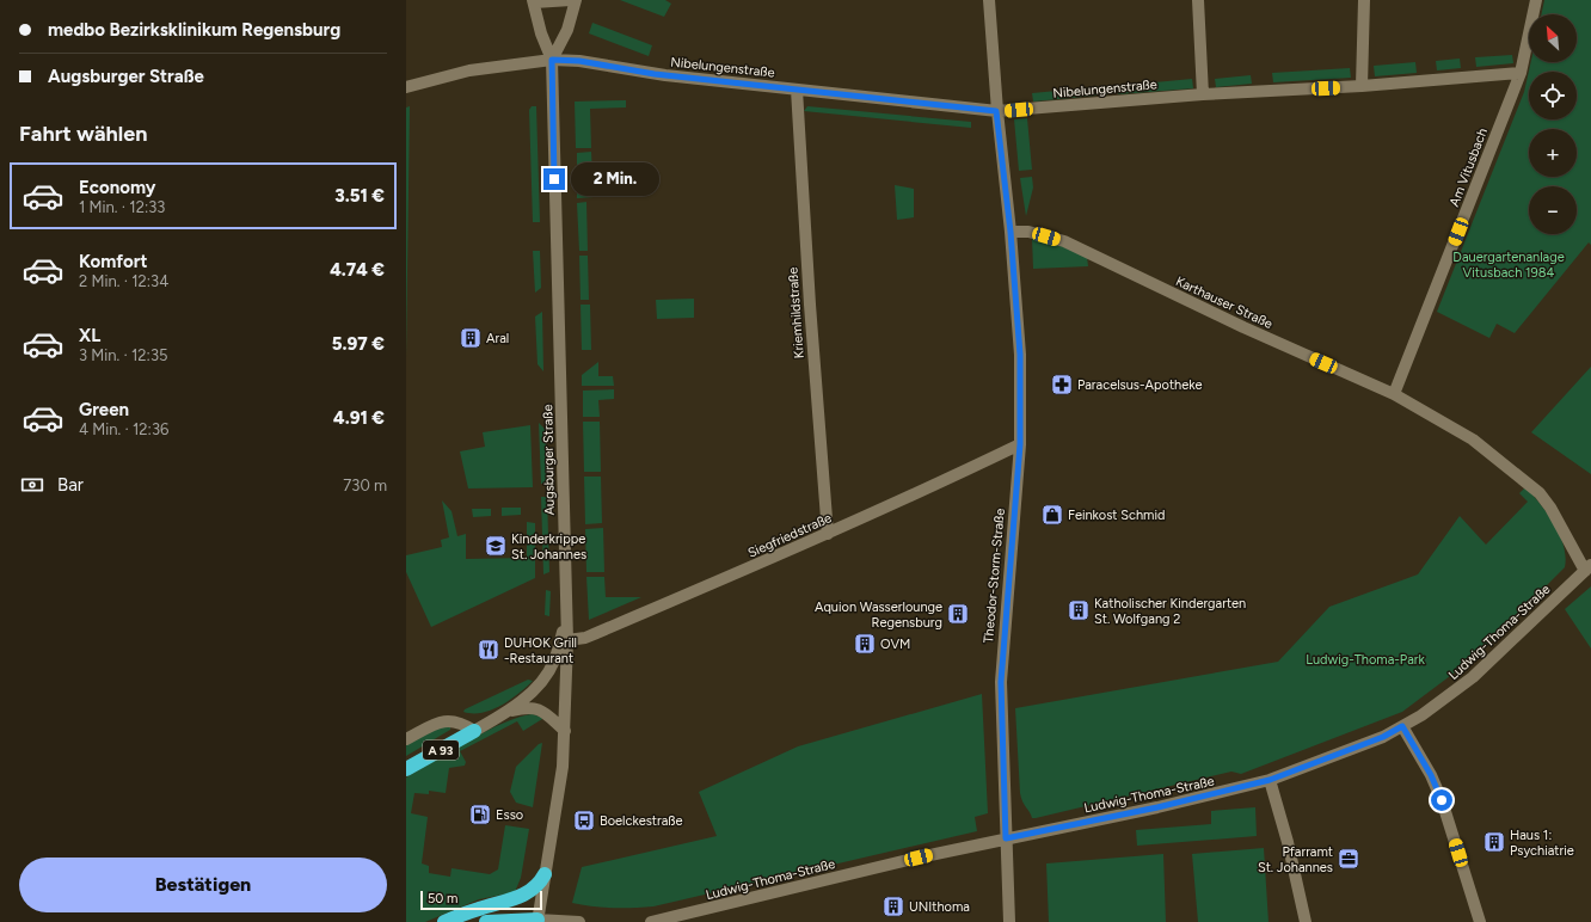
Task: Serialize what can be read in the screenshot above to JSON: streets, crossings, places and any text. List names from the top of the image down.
{
  "streets": {
    "highway": ["A 93"],
    "street": [
      "Nibelungenstraße",
      "Am Vitusbach",
      "Karthauser Straße",
      "Kriemhildstraße",
      "Augsburger Straße",
      "Siegfriedstraße",
      "Theodor-Storm-Straße",
      "Ludwig-Thoma-Straße"
    ]
  },
  "crossings": [
    ["Nibelungenstraße", "Am Vitusbach"],
    ["Nibelungenstraße", "Kriemhildstraße"],
    ["Nibelungenstraße", "Augsburger Straße"],
    ["Am Vitusbach", "Karthauser Straße"],
    ["Karthauser Straße", "Theodor-Storm-Straße"],
    ["Karthauser Straße", "Ludwig-Thoma-Straße"],
    ["Kriemhildstraße", "Siegfriedstraße"],
    ["Augsburger Straße", "Siegfriedstraße"],
    ["Siegfriedstraße", "Theodor-Storm-Straße"],
    ["Theodor-Storm-Straße", "Ludwig-Thoma-Straße"]
  ],
  "parks": ["Dauergartenanlage Vitusbach 1984", "Ludwig-Thoma-Park"],
  "places": {
    "building": [
      "Aral",
      "Katholischer Kindergarten St. Wolfgang 2",
      "Aquion Wasserlounge Regensburg",
      "OVM",
      "Haus 1: Psychiatrie",
      "UNIthoma"
    ],
    "pharmacy": ["Paracelsus-Apotheke"],
    "shop": ["Feinkost Schmid"],
    "school or university": ["Kinderkrippe St. Johannes"],
    "restaurant": ["DUHOK Grill -Restaurant"],
    "fuel station": ["Esso"],
    "bus stop": ["Boelckestraße"],
    "office": ["Pfarramt St. Johannes"]
  },
  "scale_bar": "50 m",
  "north": "top left",
  "page": {
    "banner": ["medbo Bezirksklinikum Regensburg", "Augsburger Straße"],
    "map_buttons": ["+", "−"],
    "heading": "Fahrt wählen",
    "list": [
      {
        "name": "Economy",
        "note": "1 Min. · 12:33",
        "value": "3.51 €"
      },
      {
        "name": "Komfort",
        "note": "2 Min. · 12:34",
        "value": "4.74 €"
      },
      {
        "name": "XL",
        "note": "3 Min. · 12:35",
        "value": "5.97 €"
      },
      {
        "name": "Green",
        "note": "4 Min. · 12:36",
        "value": "4.91 €"
      }
    ],
    "bubble": "2 Min.",
    "pay": ["Bar", "730 m"],
    "buttons": "Bestätigen",
    "scale": "50 m"
  }
}
